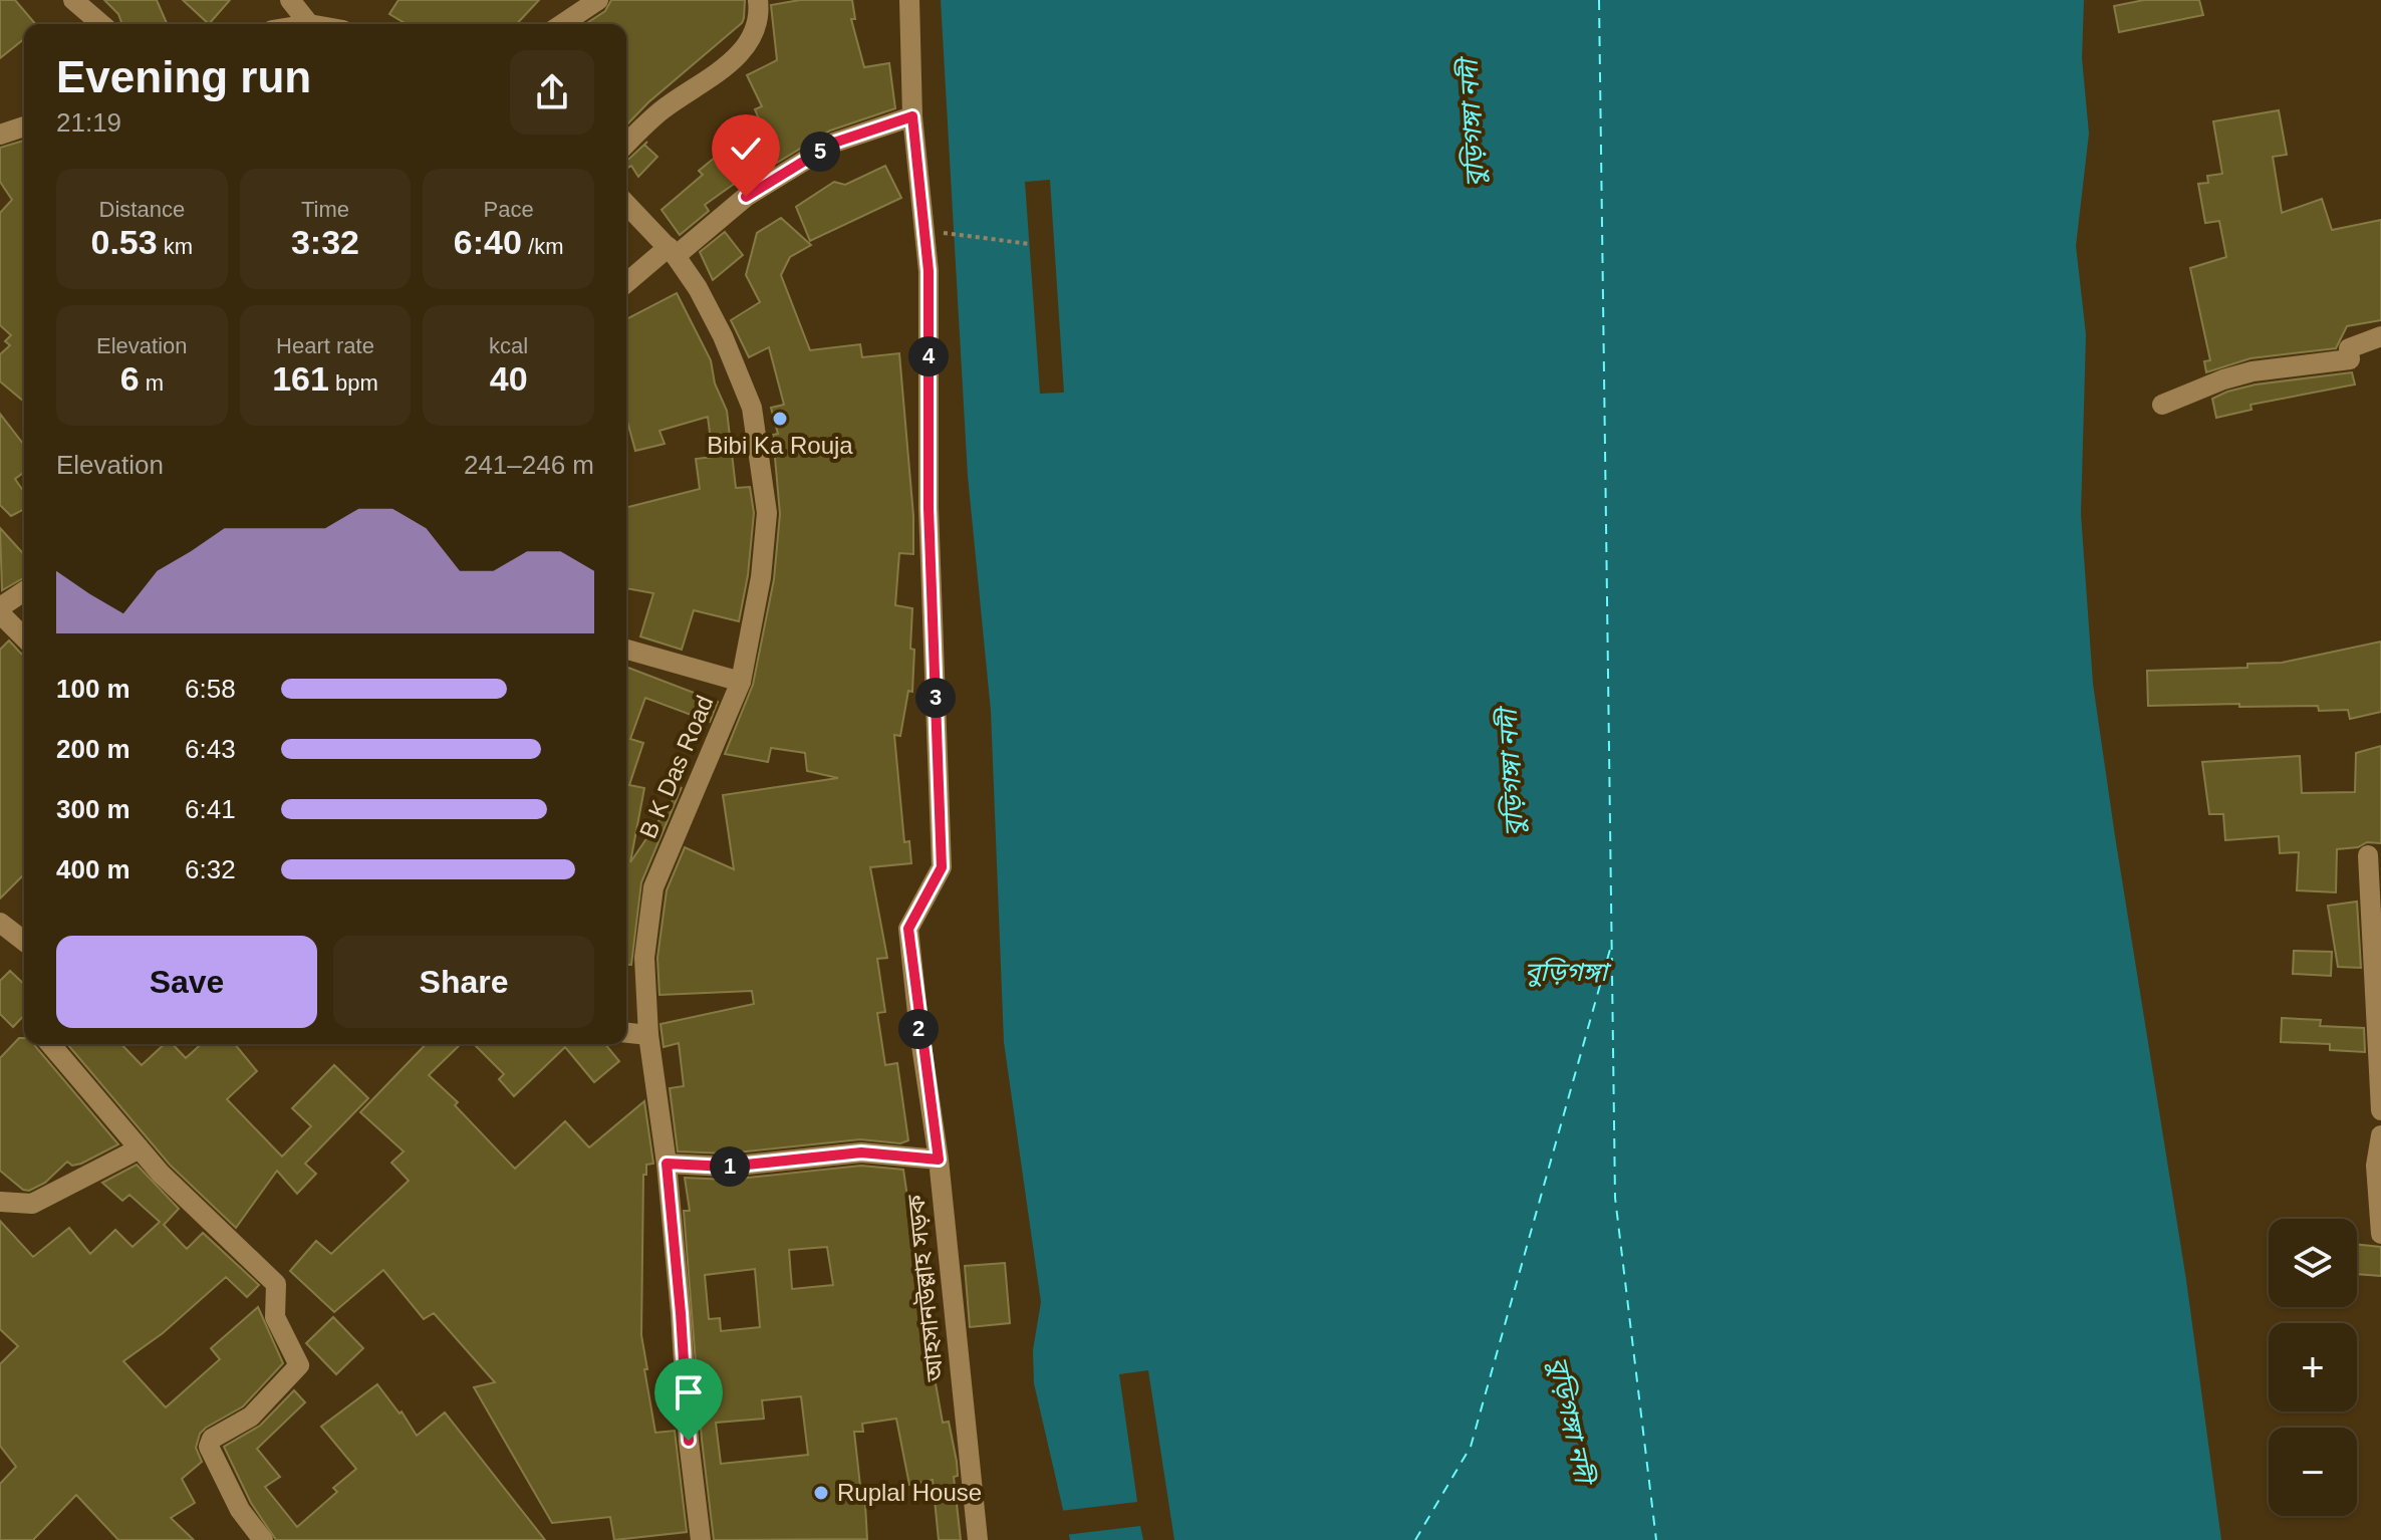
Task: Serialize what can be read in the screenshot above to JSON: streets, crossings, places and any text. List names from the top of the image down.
{
  "streets": {
    "street": ["B K Das Road", "আহসানউল্লাহ সড়ক"]
  },
  "water": ["বুড়িগঙ্গা নদী", "বুড়িগঙ্গা"],
  "places": ["Bibi Ka Rouja", "Ruplal House"],
  "page": {
    "heading": ["Evening run", "21:19"],
    "pins": [
      "5",
      "4",
      "3",
      "2",
      "1"
    ],
    "stats": [
      ["Distance", "0.53 km"],
      ["Time", "3:32"],
      ["Pace", "6:40 /km"],
      ["Elevation", "6 m"],
      ["Heart rate", "161 bpm"],
      ["kcal", "40"]
    ],
    "chart": ["Elevation", "241–246 m"],
    "list": [
      {
        "name": "100 m",
        "note": "6:58"
      },
      {
        "name": "200 m",
        "note": "6:43"
      },
      {
        "name": "300 m",
        "note": "6:41"
      },
      {
        "name": "400 m",
        "note": "6:32"
      }
    ],
    "buttons": ["Save", "Share"],
    "map_buttons": ["+", "−"]
  }
}
